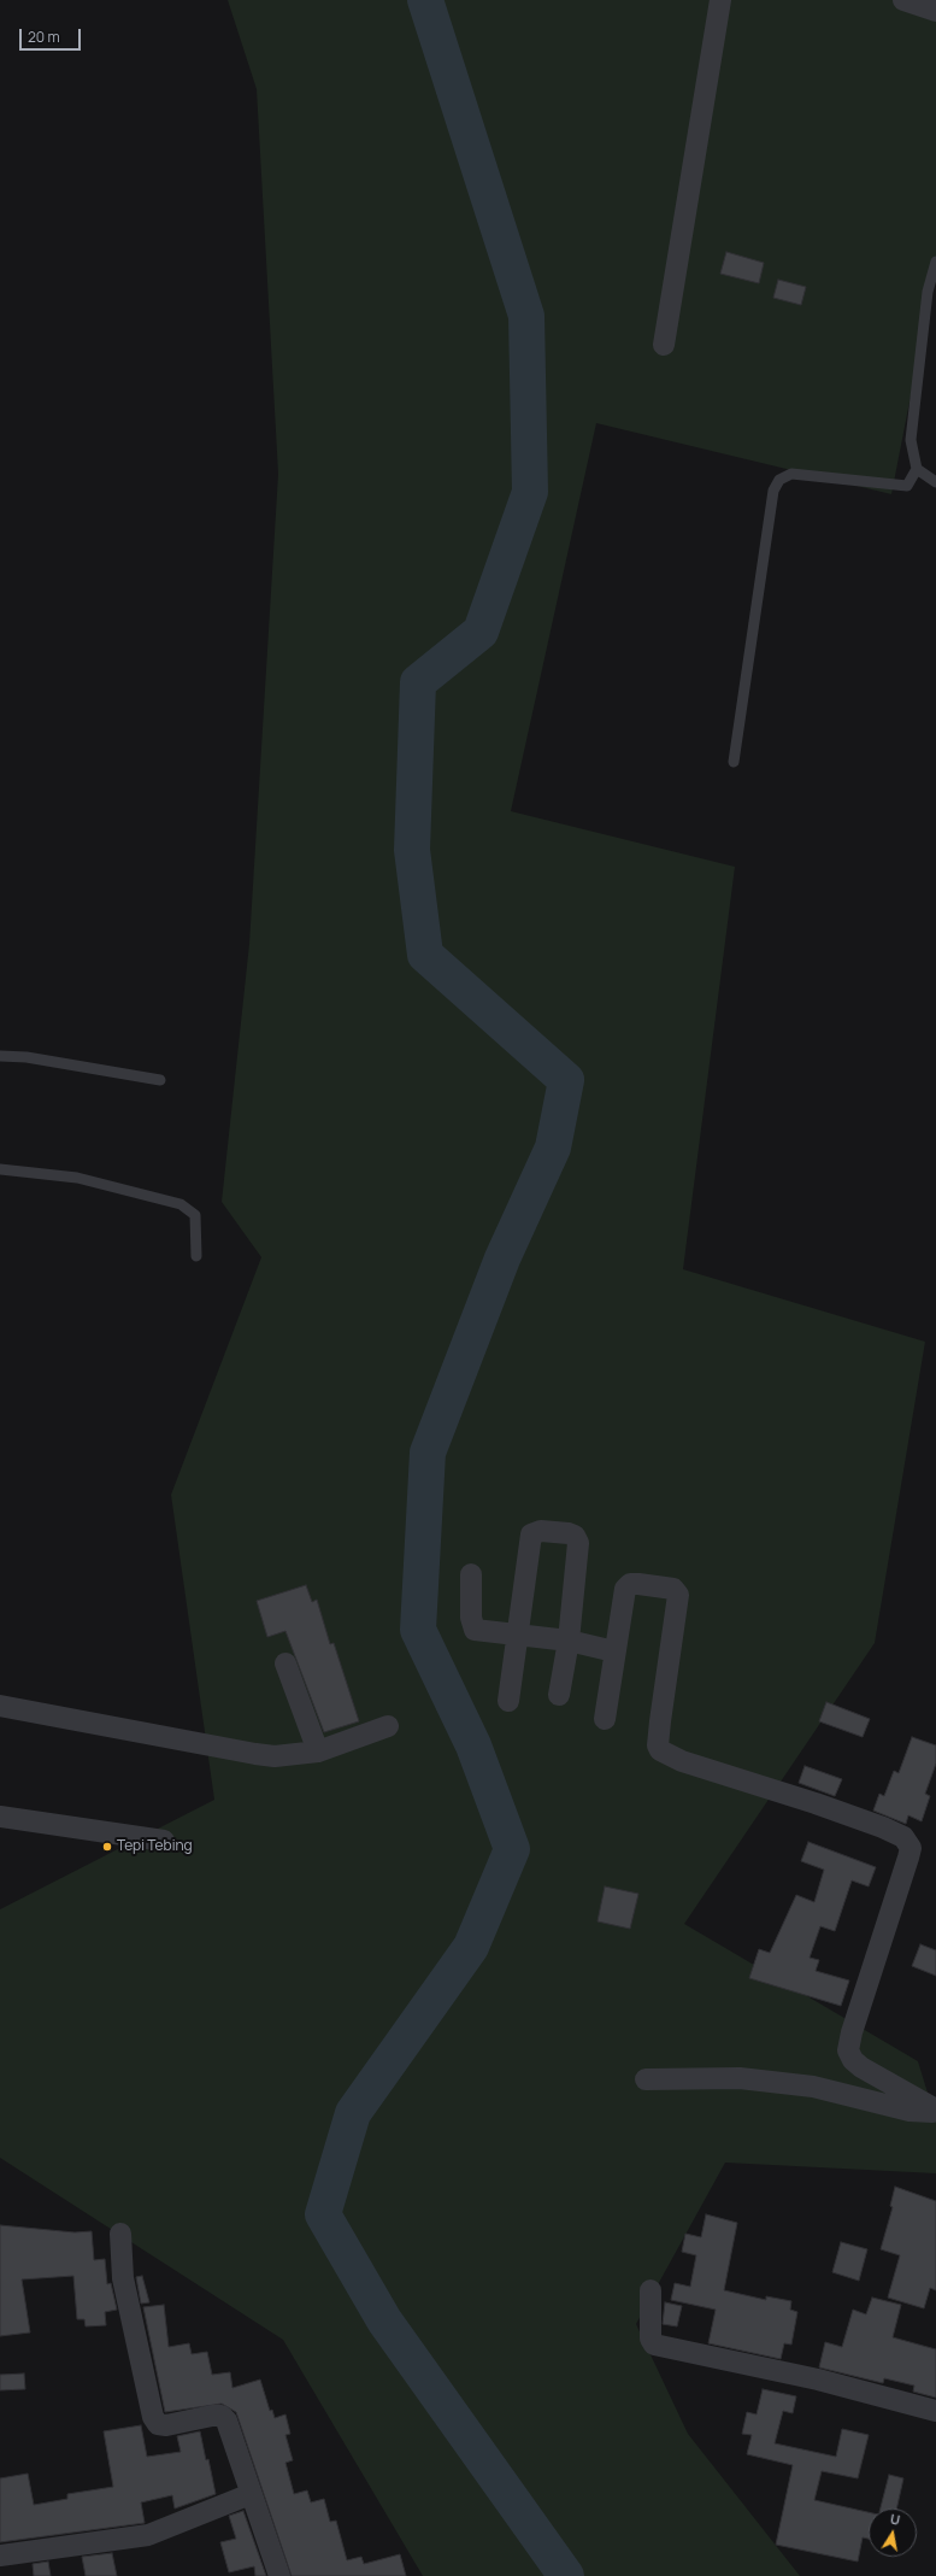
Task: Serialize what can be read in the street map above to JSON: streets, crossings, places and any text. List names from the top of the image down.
{
  "places": ["Tepi Tebing"],
  "scale_bar": "20 m",
  "north": "top"
}
